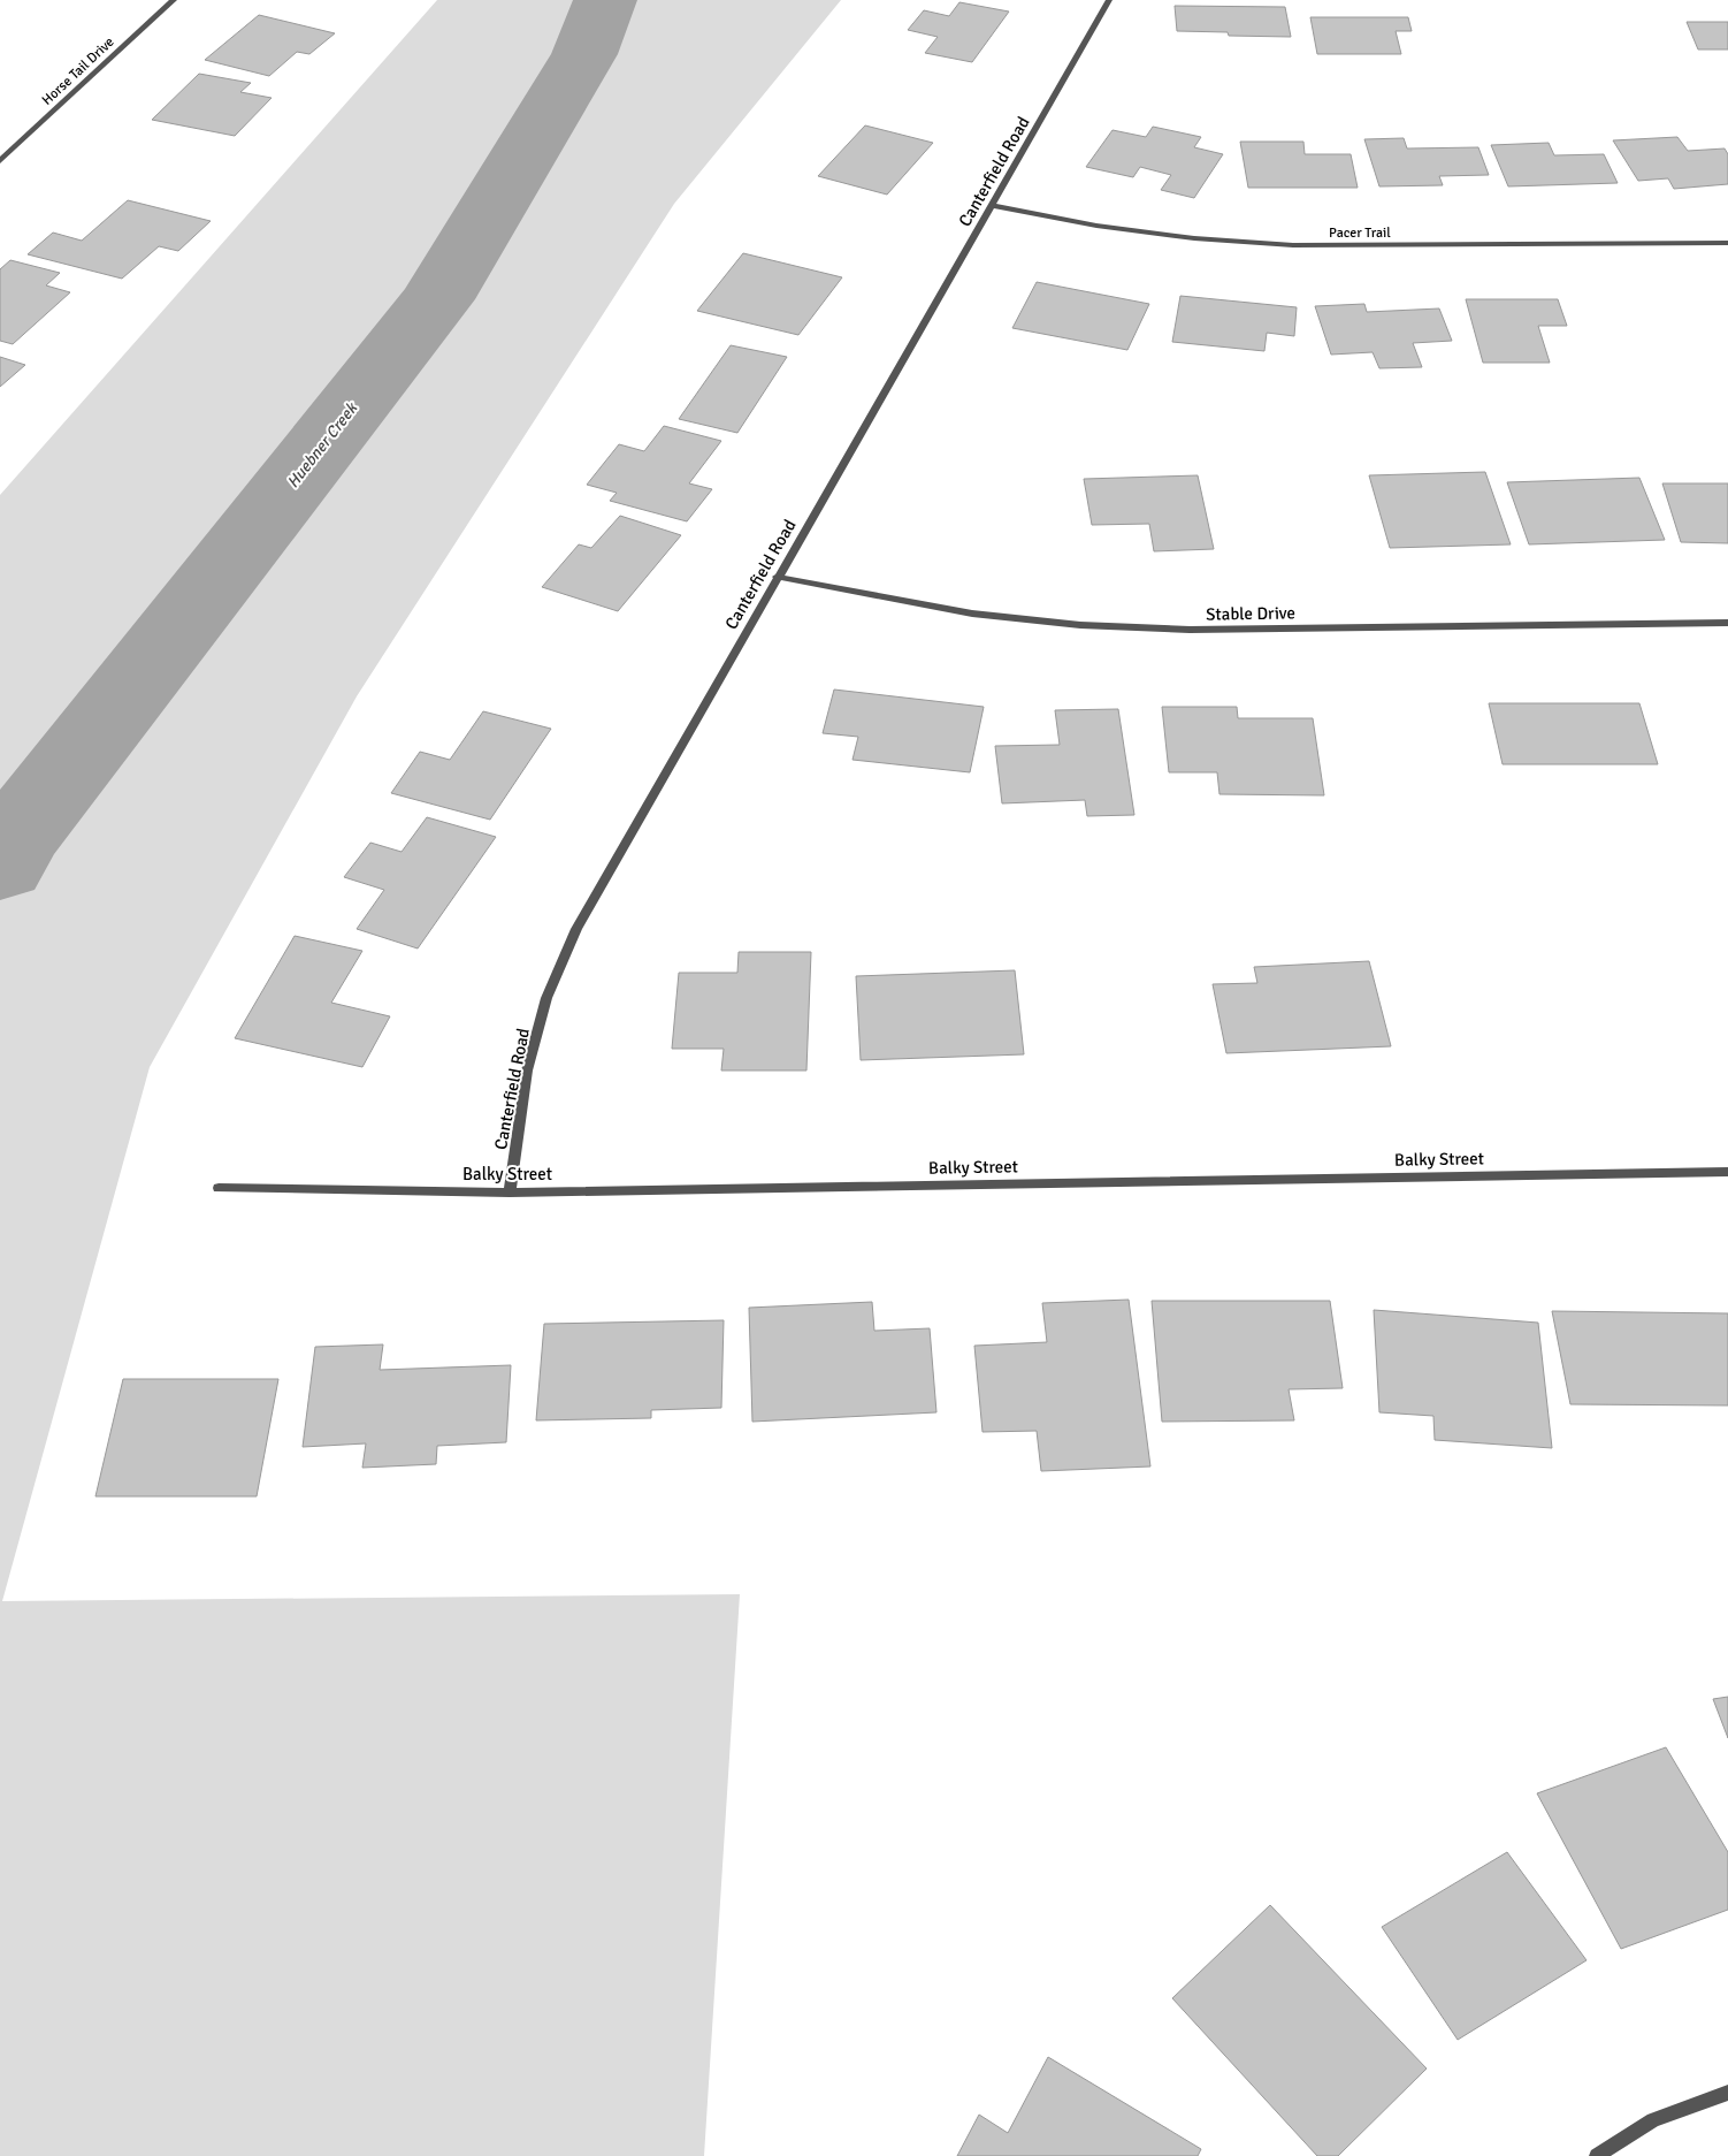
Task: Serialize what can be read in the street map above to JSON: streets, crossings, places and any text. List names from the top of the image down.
{
  "streets": {
    "street": [
      "Horse Tail Drive",
      "Canterfield Road",
      "Pacer Trail",
      "Stable Drive",
      "Balky Street"
    ]
  },
  "crossings": [
    ["Canterfield Road", "Pacer Trail"],
    ["Canterfield Road", "Stable Drive"],
    ["Canterfield Road", "Balky Street"]
  ],
  "water": ["Huebner Creek"]
}
